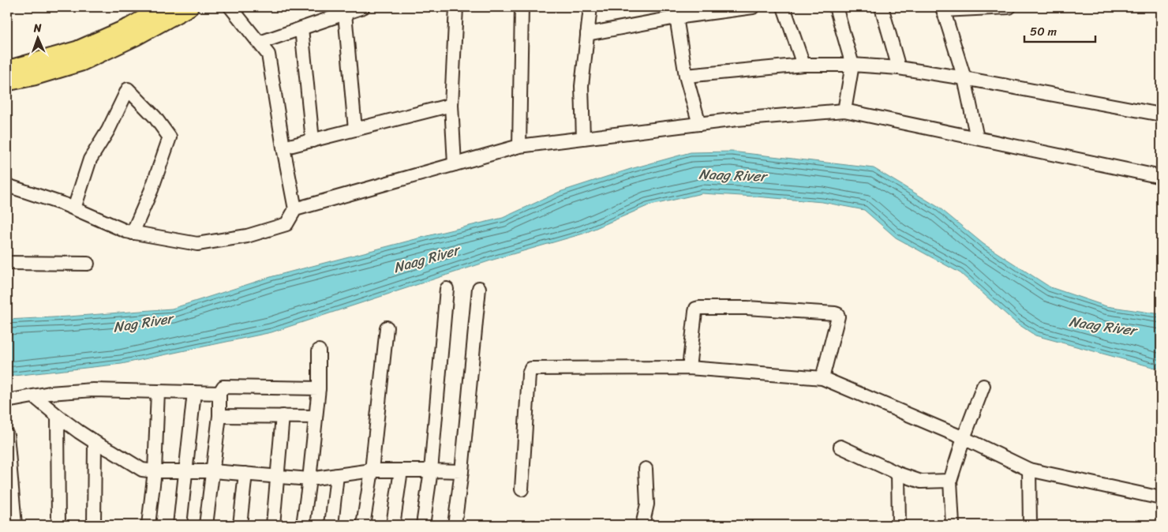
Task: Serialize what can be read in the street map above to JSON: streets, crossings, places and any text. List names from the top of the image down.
{
  "water": ["Naag River", "Nag River"],
  "scale_bar": "50 m",
  "north": "top"
}
